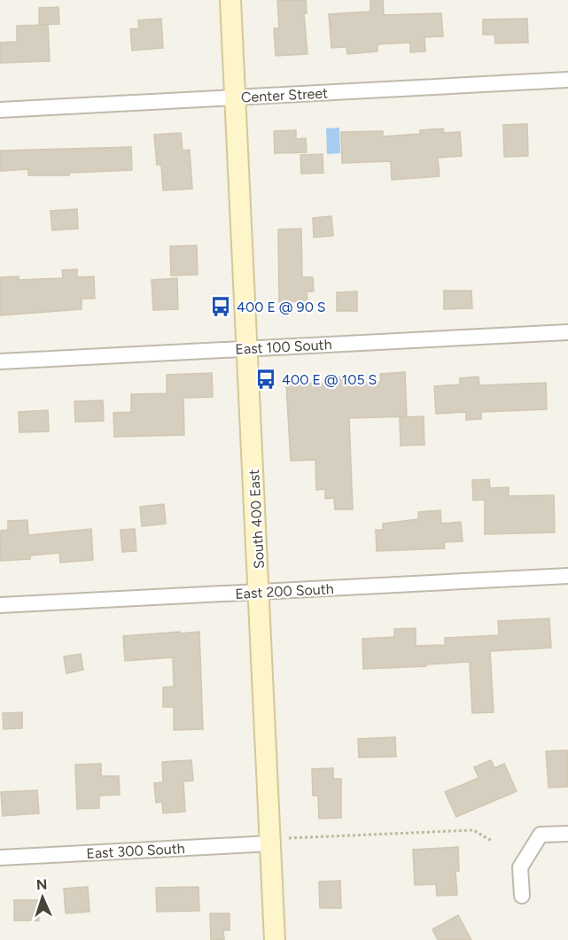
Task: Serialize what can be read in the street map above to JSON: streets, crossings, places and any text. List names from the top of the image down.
{
  "streets": {
    "street": [
      "Center Street",
      "East 100 South",
      "South 400 East",
      "East 200 South",
      "East 300 South"
    ]
  },
  "crossings": [
    ["Center Street", "South 400 East"],
    ["East 100 South", "South 400 East"],
    ["South 400 East", "East 200 South"],
    ["South 400 East", "East 300 South"]
  ],
  "places": {
    "bus stop": ["400 E @ 90 S", "400 E @ 105 S"]
  },
  "north": "top"
}
